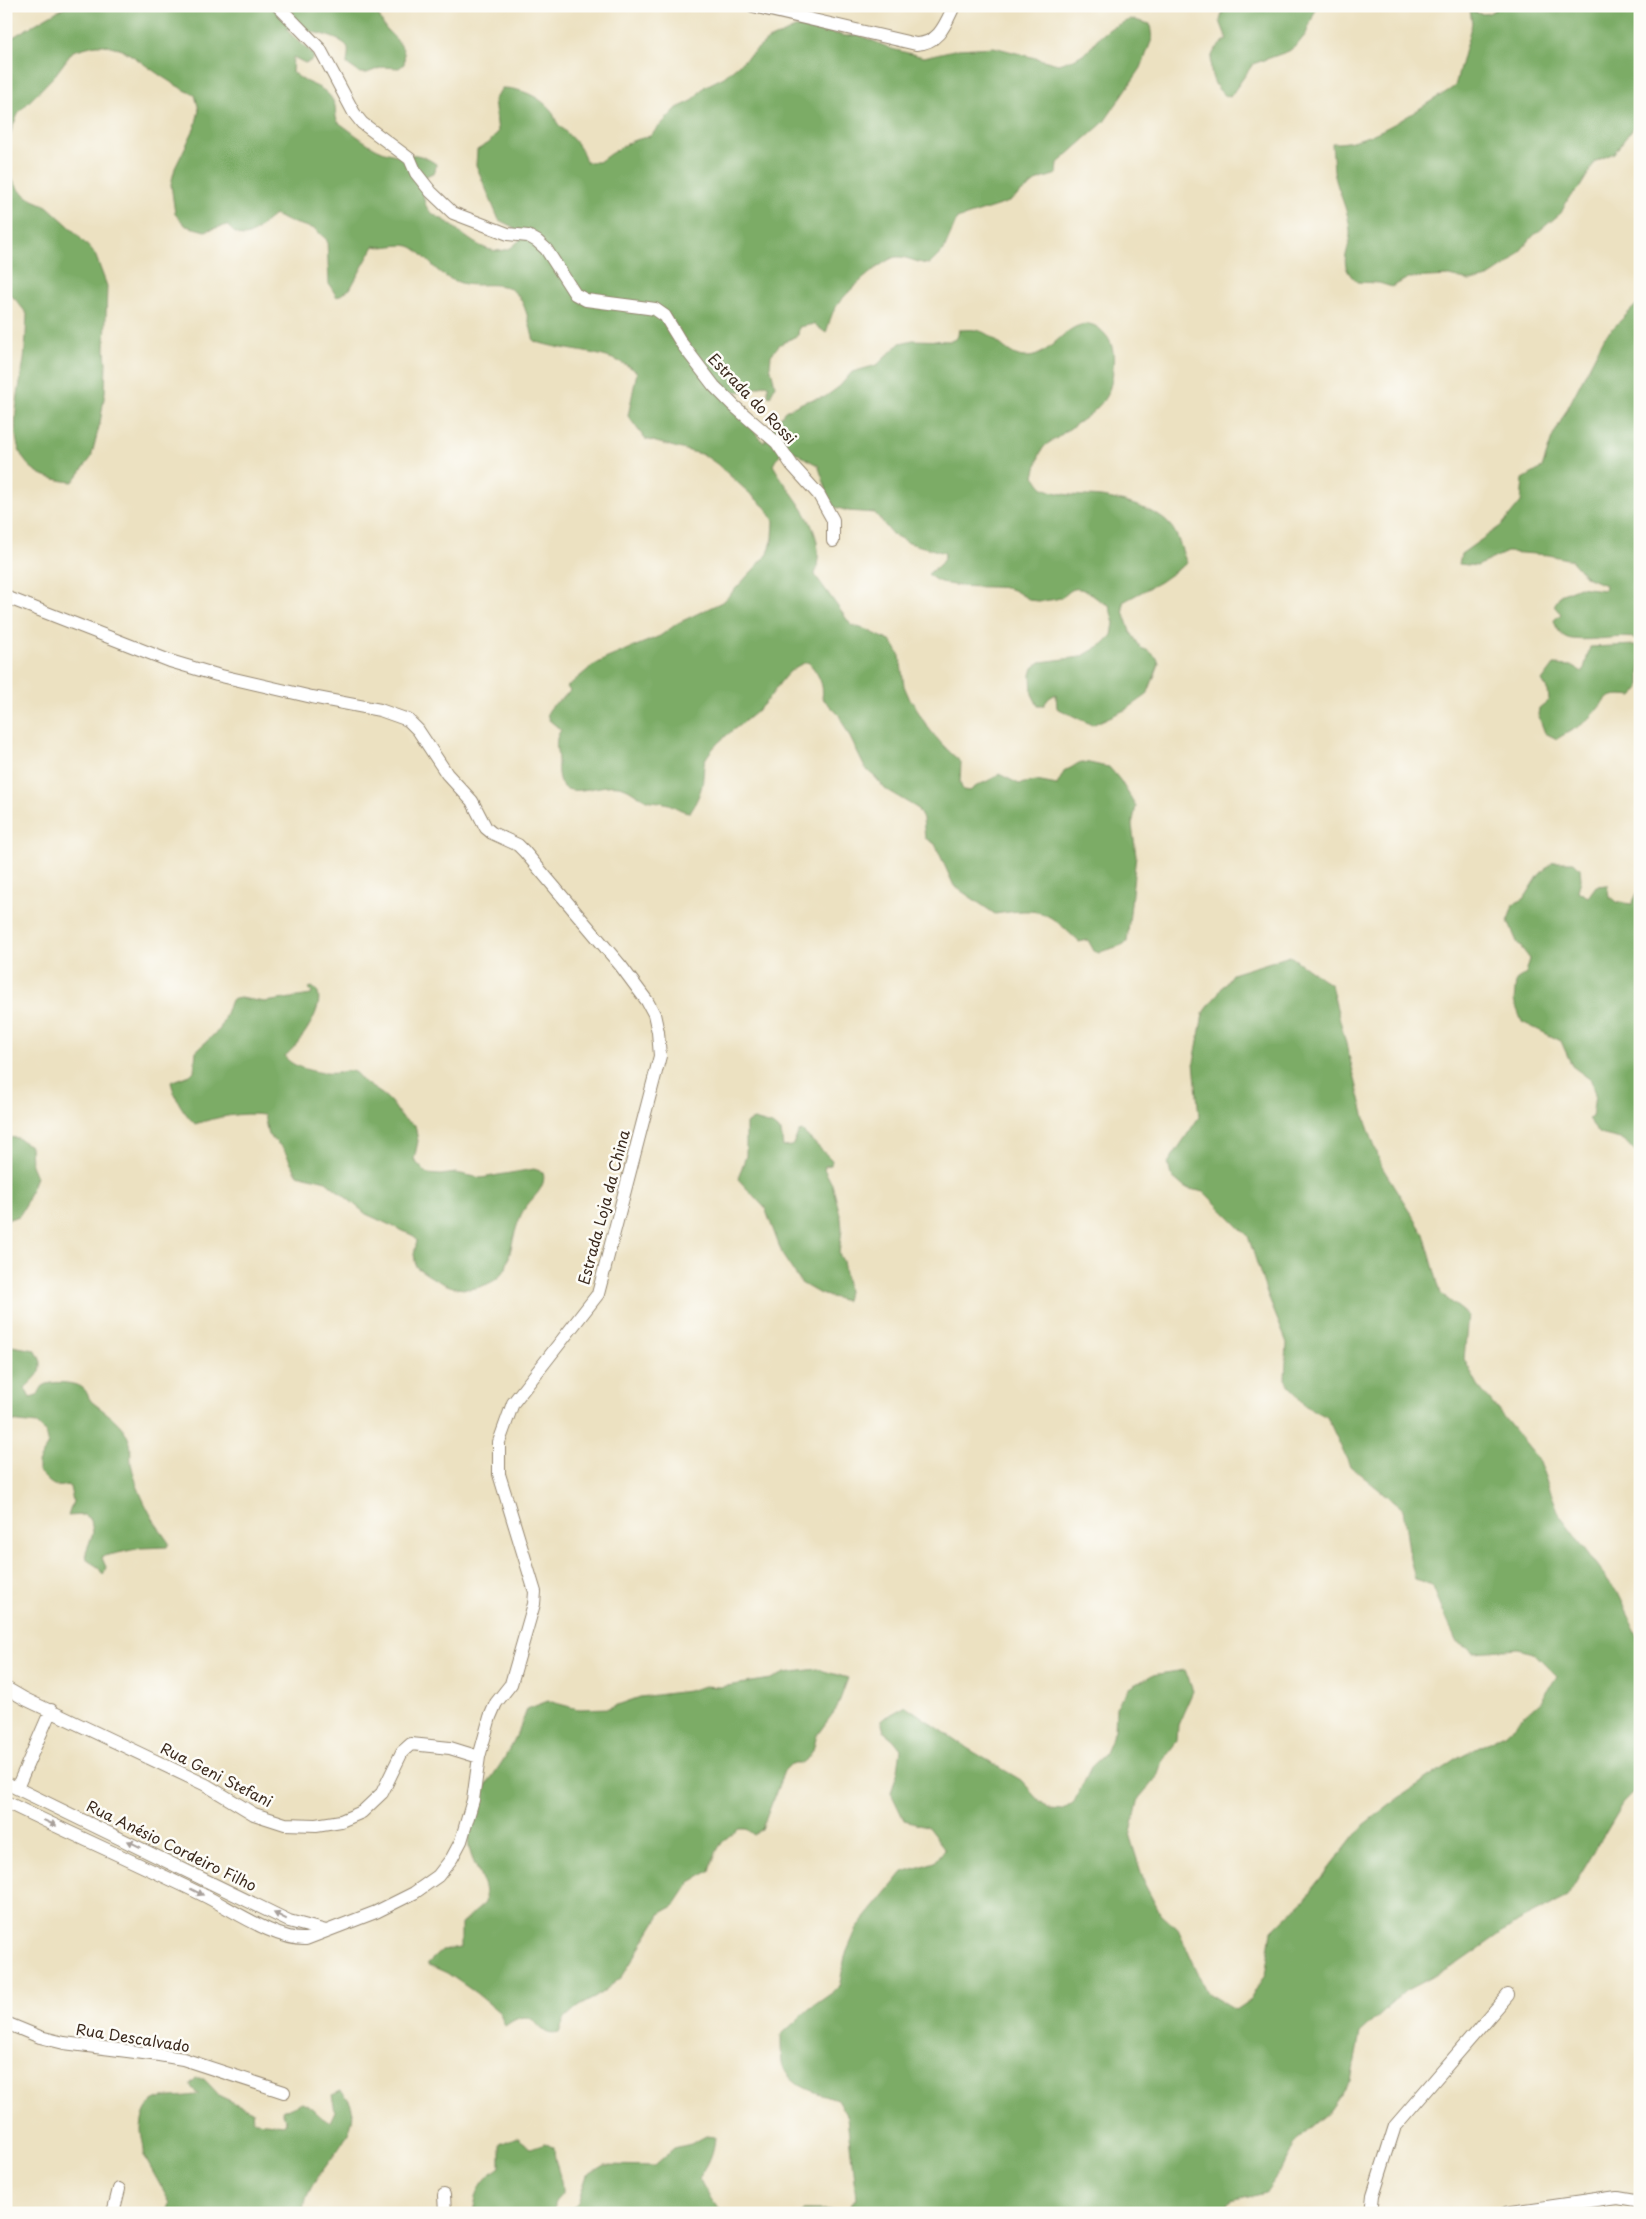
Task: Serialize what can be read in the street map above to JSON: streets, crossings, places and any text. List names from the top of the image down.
{
  "streets": {
    "street": [
      "Estrada do Rossi",
      "Estrada Loja da China",
      "Rua Geni Stefani",
      "Rua Anésio Cordeiro Filho",
      "Rua Descalvado"
    ]
  },
  "crossings": [
    ["Estrada Loja da China", "Rua Geni Stefani"],
    ["Estrada Loja da China", "Rua Anésio Cordeiro Filho"]
  ]
}
